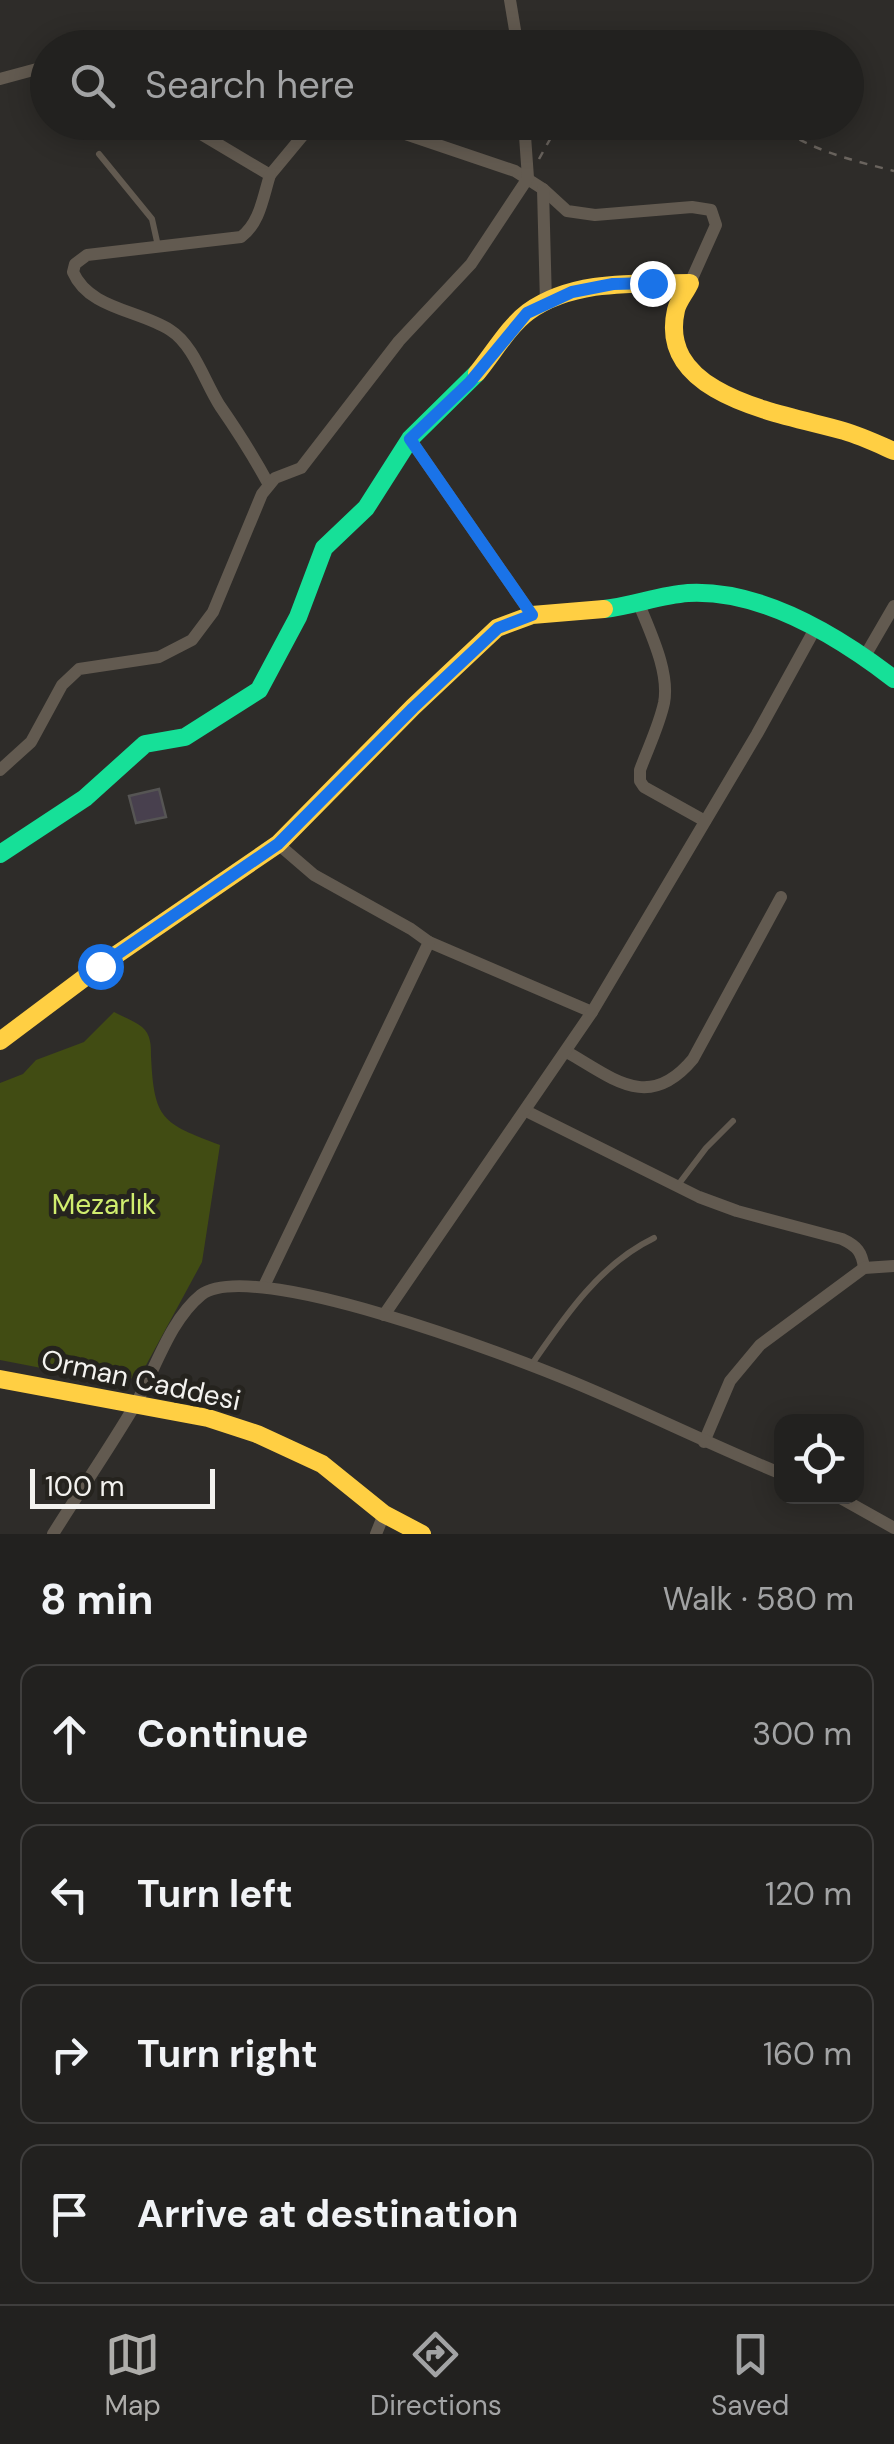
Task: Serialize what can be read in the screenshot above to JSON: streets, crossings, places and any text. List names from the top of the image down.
{
  "streets": {
    "street": ["Orman Caddesi"]
  },
  "parks": ["Mezarlık"],
  "scale_bar": "100 m",
  "page": {
    "search": "Search here",
    "scale": "100 m",
    "heading": ["8 min", "Walk · 580 m"],
    "list": [
      ["Continue", "300 m"],
      ["Turn left", "120 m"],
      ["Turn right", "160 m"],
      "Arrive at destination"
    ],
    "nav": ["Map", "Directions", "Saved"]
  }
}
